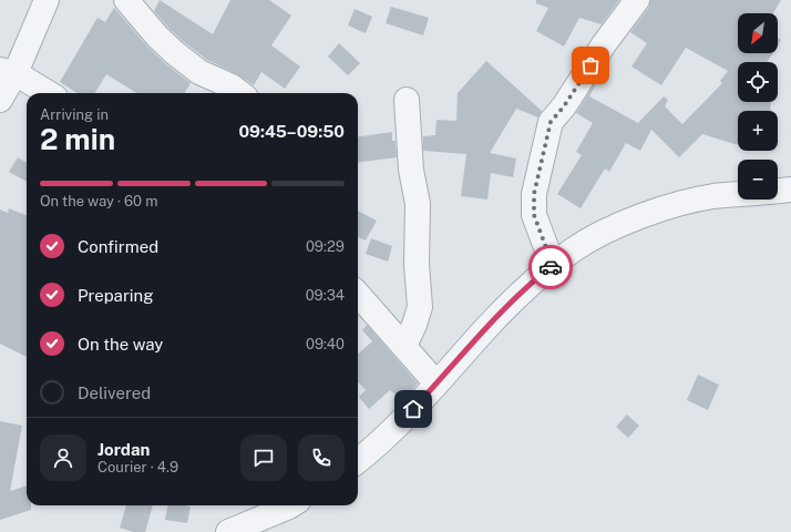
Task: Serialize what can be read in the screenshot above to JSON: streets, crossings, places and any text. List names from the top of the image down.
{
  "north": "bottom left",
  "page": {
    "map_buttons": ["+", "−"],
    "heading": ["2 min", "Arriving in", "09:45–09:50"],
    "panel": ["Jordan", "Courier · 4.9"],
    "bar": "On the way · 60 m",
    "list": [
      ["Confirmed", "09:29"],
      ["Preparing", "09:34"],
      ["On the way", "09:40"],
      "Delivered"
    ]
  }
}
